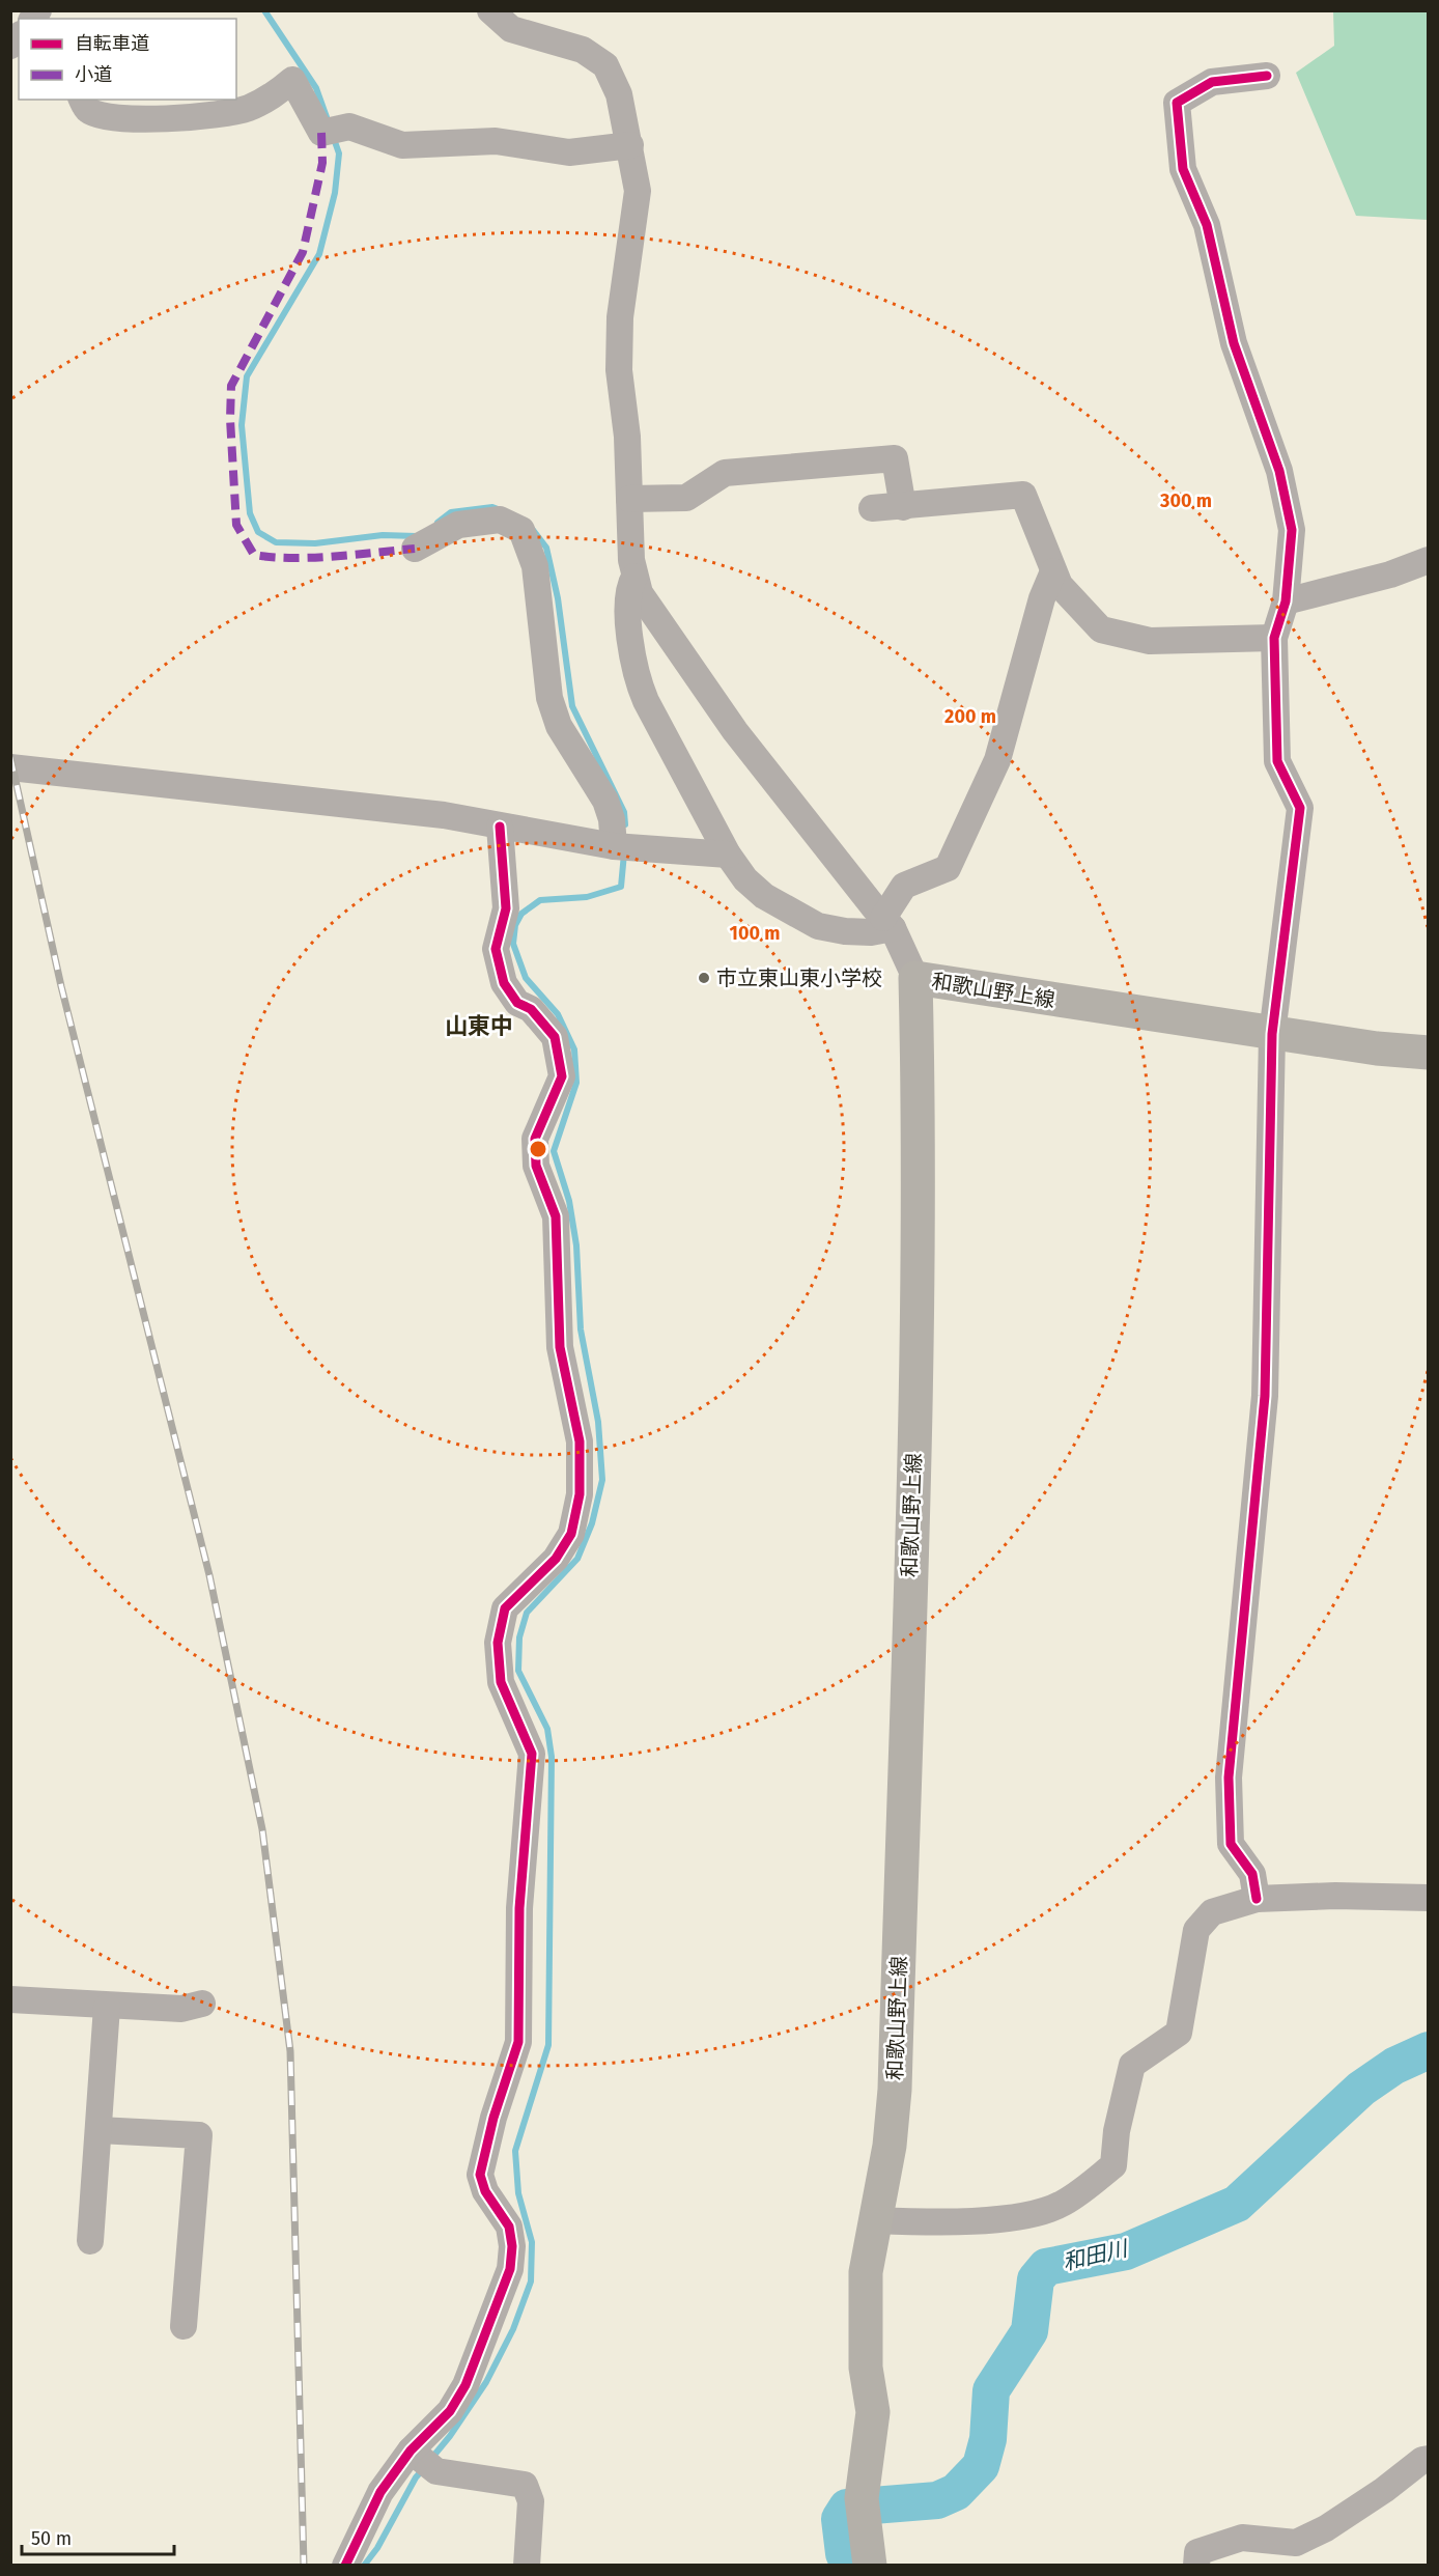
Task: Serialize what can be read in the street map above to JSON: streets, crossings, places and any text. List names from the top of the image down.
{
  "streets": {
    "main road": ["和歌山野上線"]
  },
  "districts": ["山東中"],
  "water": ["和田川"],
  "places": ["市立東山東小学校"],
  "legend": ["自転車道", "小道"],
  "scale_bar": "50 m",
  "rings": ["300 m", "200 m", "100 m"]
}
